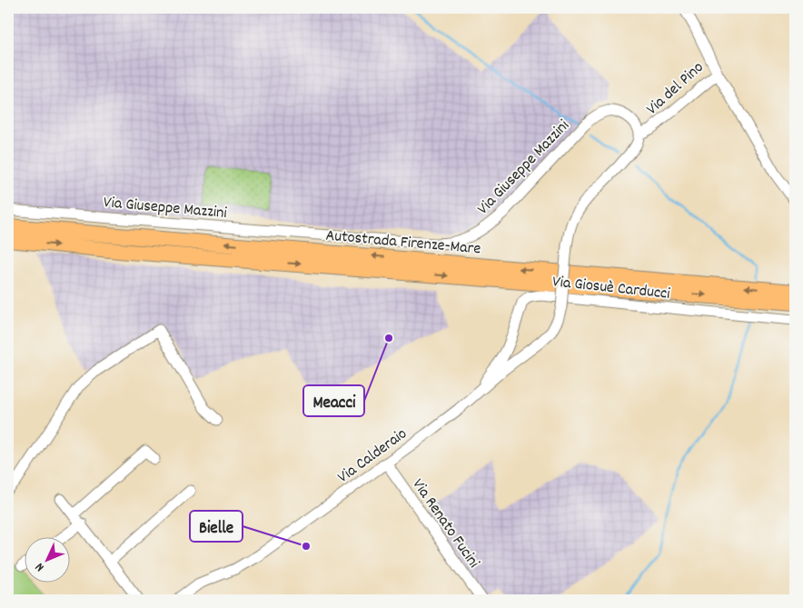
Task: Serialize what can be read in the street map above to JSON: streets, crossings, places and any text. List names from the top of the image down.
{
  "streets": {
    "highway": ["Autostrada Firenze-Mare"],
    "street": [
      "Via del Pino",
      "Via Giuseppe Mazzini",
      "Via Giosuè Carducci",
      "Via Calderaio",
      "Via Renato Fucini"
    ]
  },
  "crossings": [
    ["Via del Pino", "Via Giuseppe Mazzini"],
    ["Via del Pino", "Via Calderaio"],
    ["Via Giuseppe Mazzini", "Via Calderaio"],
    ["Via Giosuè Carducci", "Via Calderaio"],
    ["Via Calderaio", "Via Renato Fucini"]
  ],
  "places": ["Meacci", "Bielle"],
  "north": "bottom left"
}
